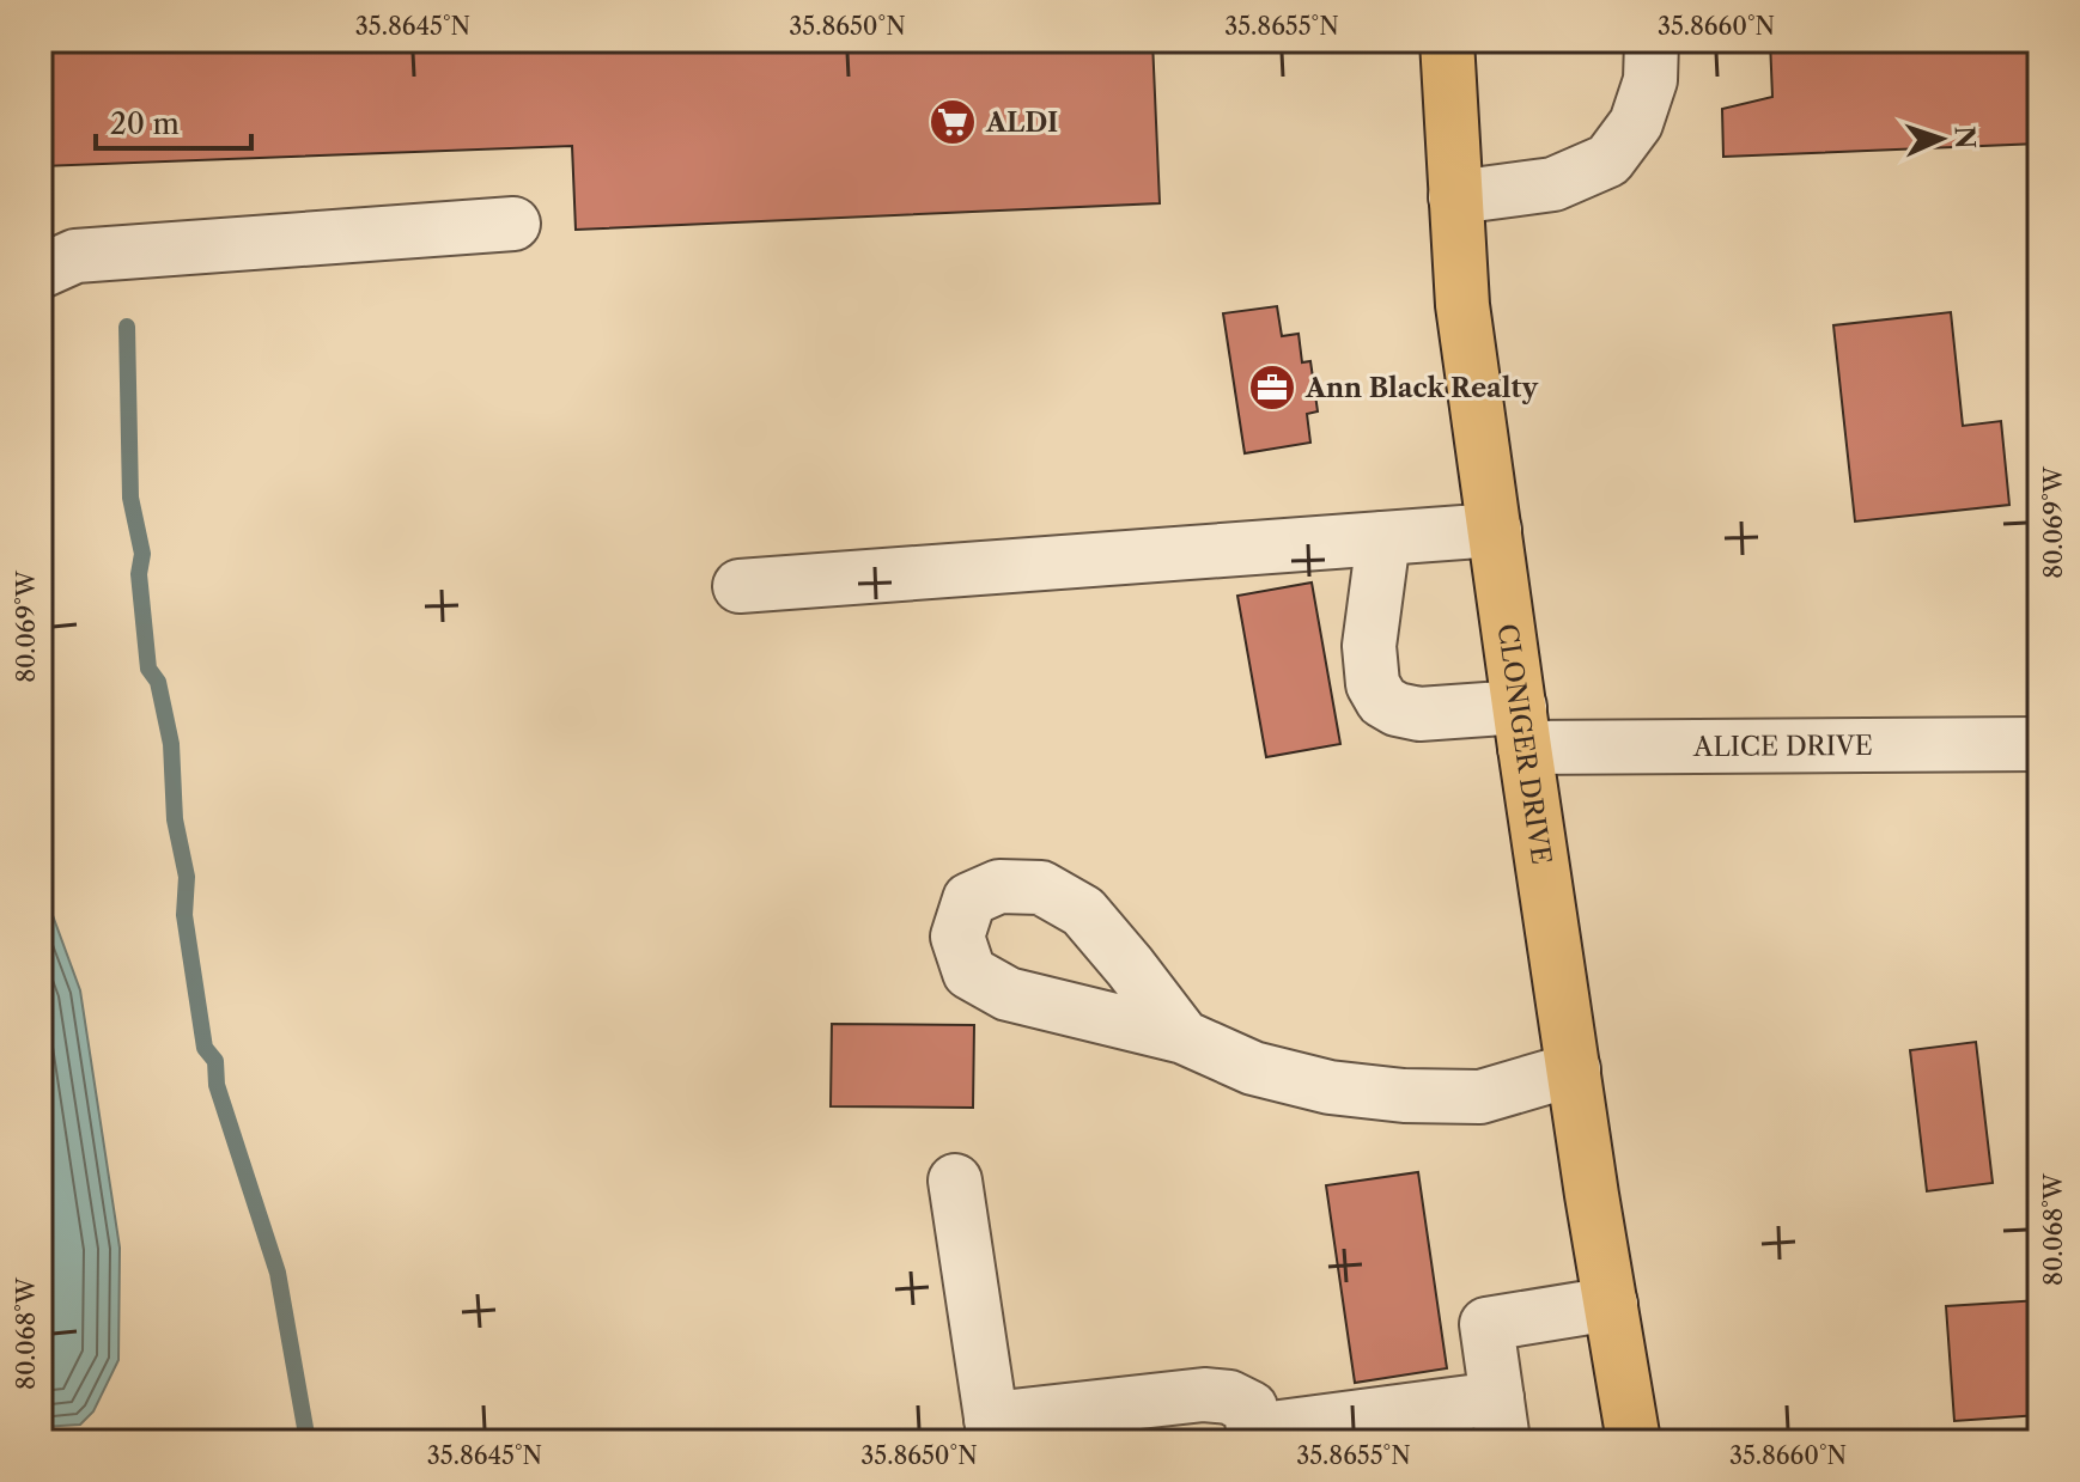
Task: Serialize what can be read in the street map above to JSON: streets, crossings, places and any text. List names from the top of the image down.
{
  "streets": {
    "main road": ["CLONIGER DRIVE"],
    "street": ["ALICE DRIVE"]
  },
  "crossings": [
    ["CLONIGER DRIVE", "ALICE DRIVE"]
  ],
  "places": {
    "supermarket": ["ALDI"],
    "office": ["Ann Black Realty"]
  },
  "scale_bar": "20 m",
  "north": "right",
  "coordinates": [
    "35.8645°N",
    "35.8650°N",
    "35.8655°N",
    "35.8660°N",
    "80.069°W",
    "80.068°W"
  ]
}
